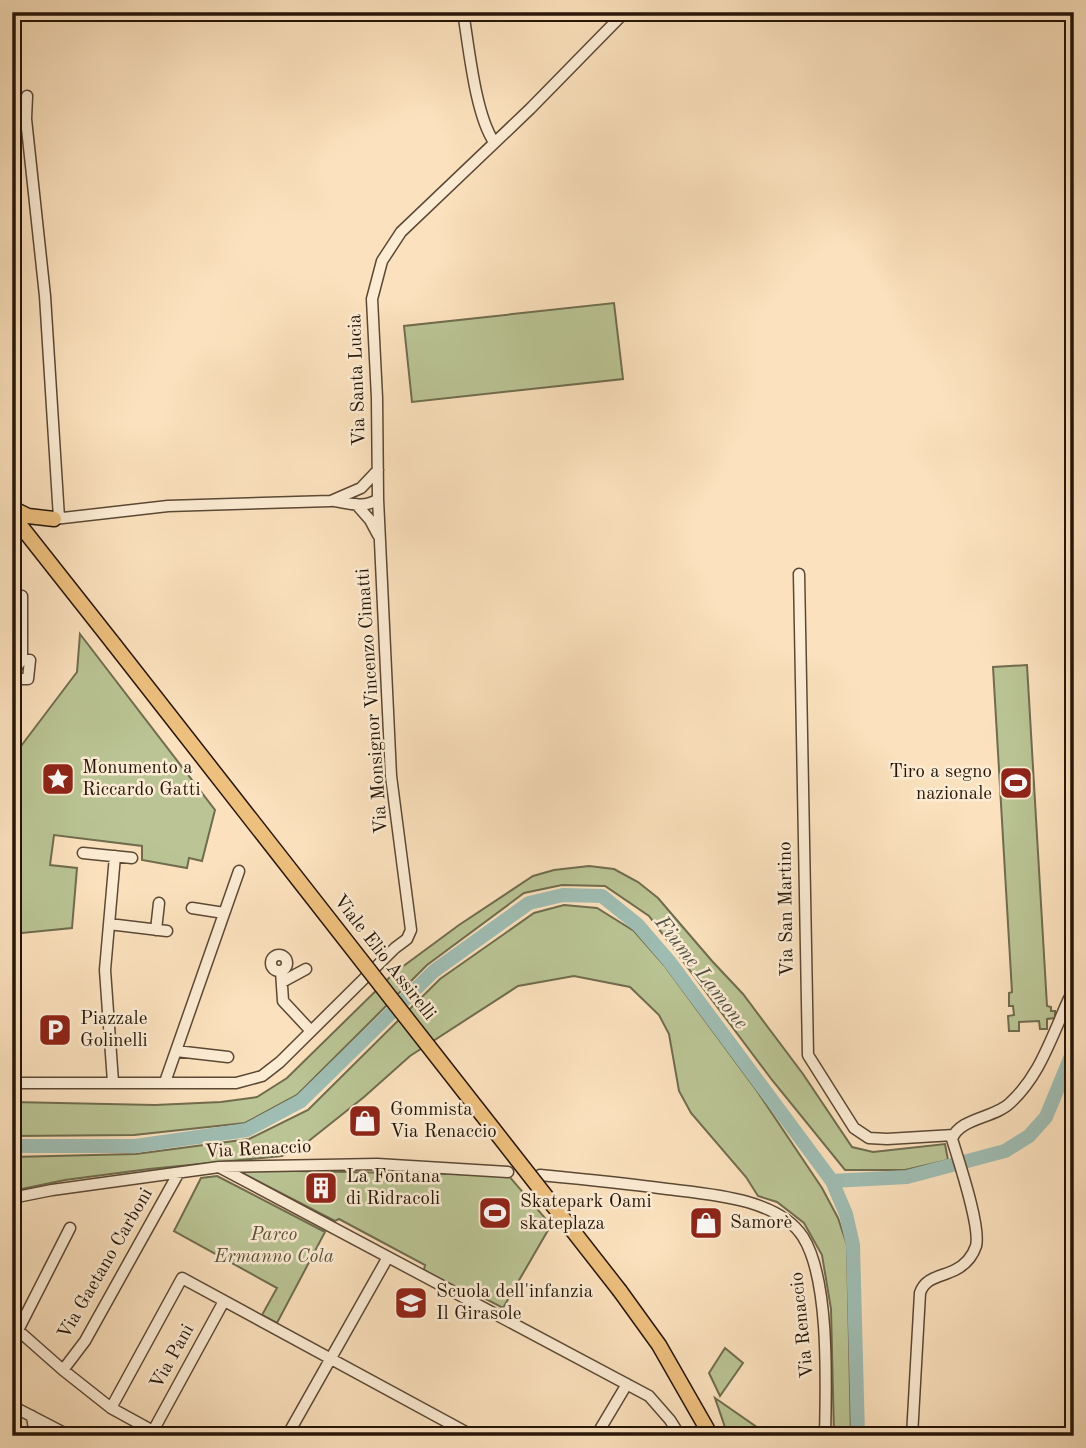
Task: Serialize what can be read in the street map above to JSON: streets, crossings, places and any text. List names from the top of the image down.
{
  "streets": {
    "main road": ["Viale Elio Assirelli"],
    "street": [
      "Via Santa Lucia",
      "Via Monsignor Vincenzo Cimatti",
      "Via San Martino",
      "Via Renaccio",
      "Via Gaetano Carboni",
      "Via Pani"
    ]
  },
  "crossings": [
    ["Via Santa Lucia", "Via Monsignor Vincenzo Cimatti"],
    ["Via Renaccio", "Via Gaetano Carboni"]
  ],
  "water": ["Fiume Lamone"],
  "parks": ["Parco Ermanno Cola"],
  "places": {
    "place": ["Monumento a Riccardo Gatti"],
    "sports": ["Tiro a segno nazionale", "Skatepark Oami skateplaza"],
    "parking": ["Piazzale Golinelli"],
    "shop": ["Gommista Via Renaccio", "Samorè"],
    "building": ["La Fontana di Ridracoli"],
    "school or university": ["Scuola dell'infanzia Il Girasole"]
  }
}
